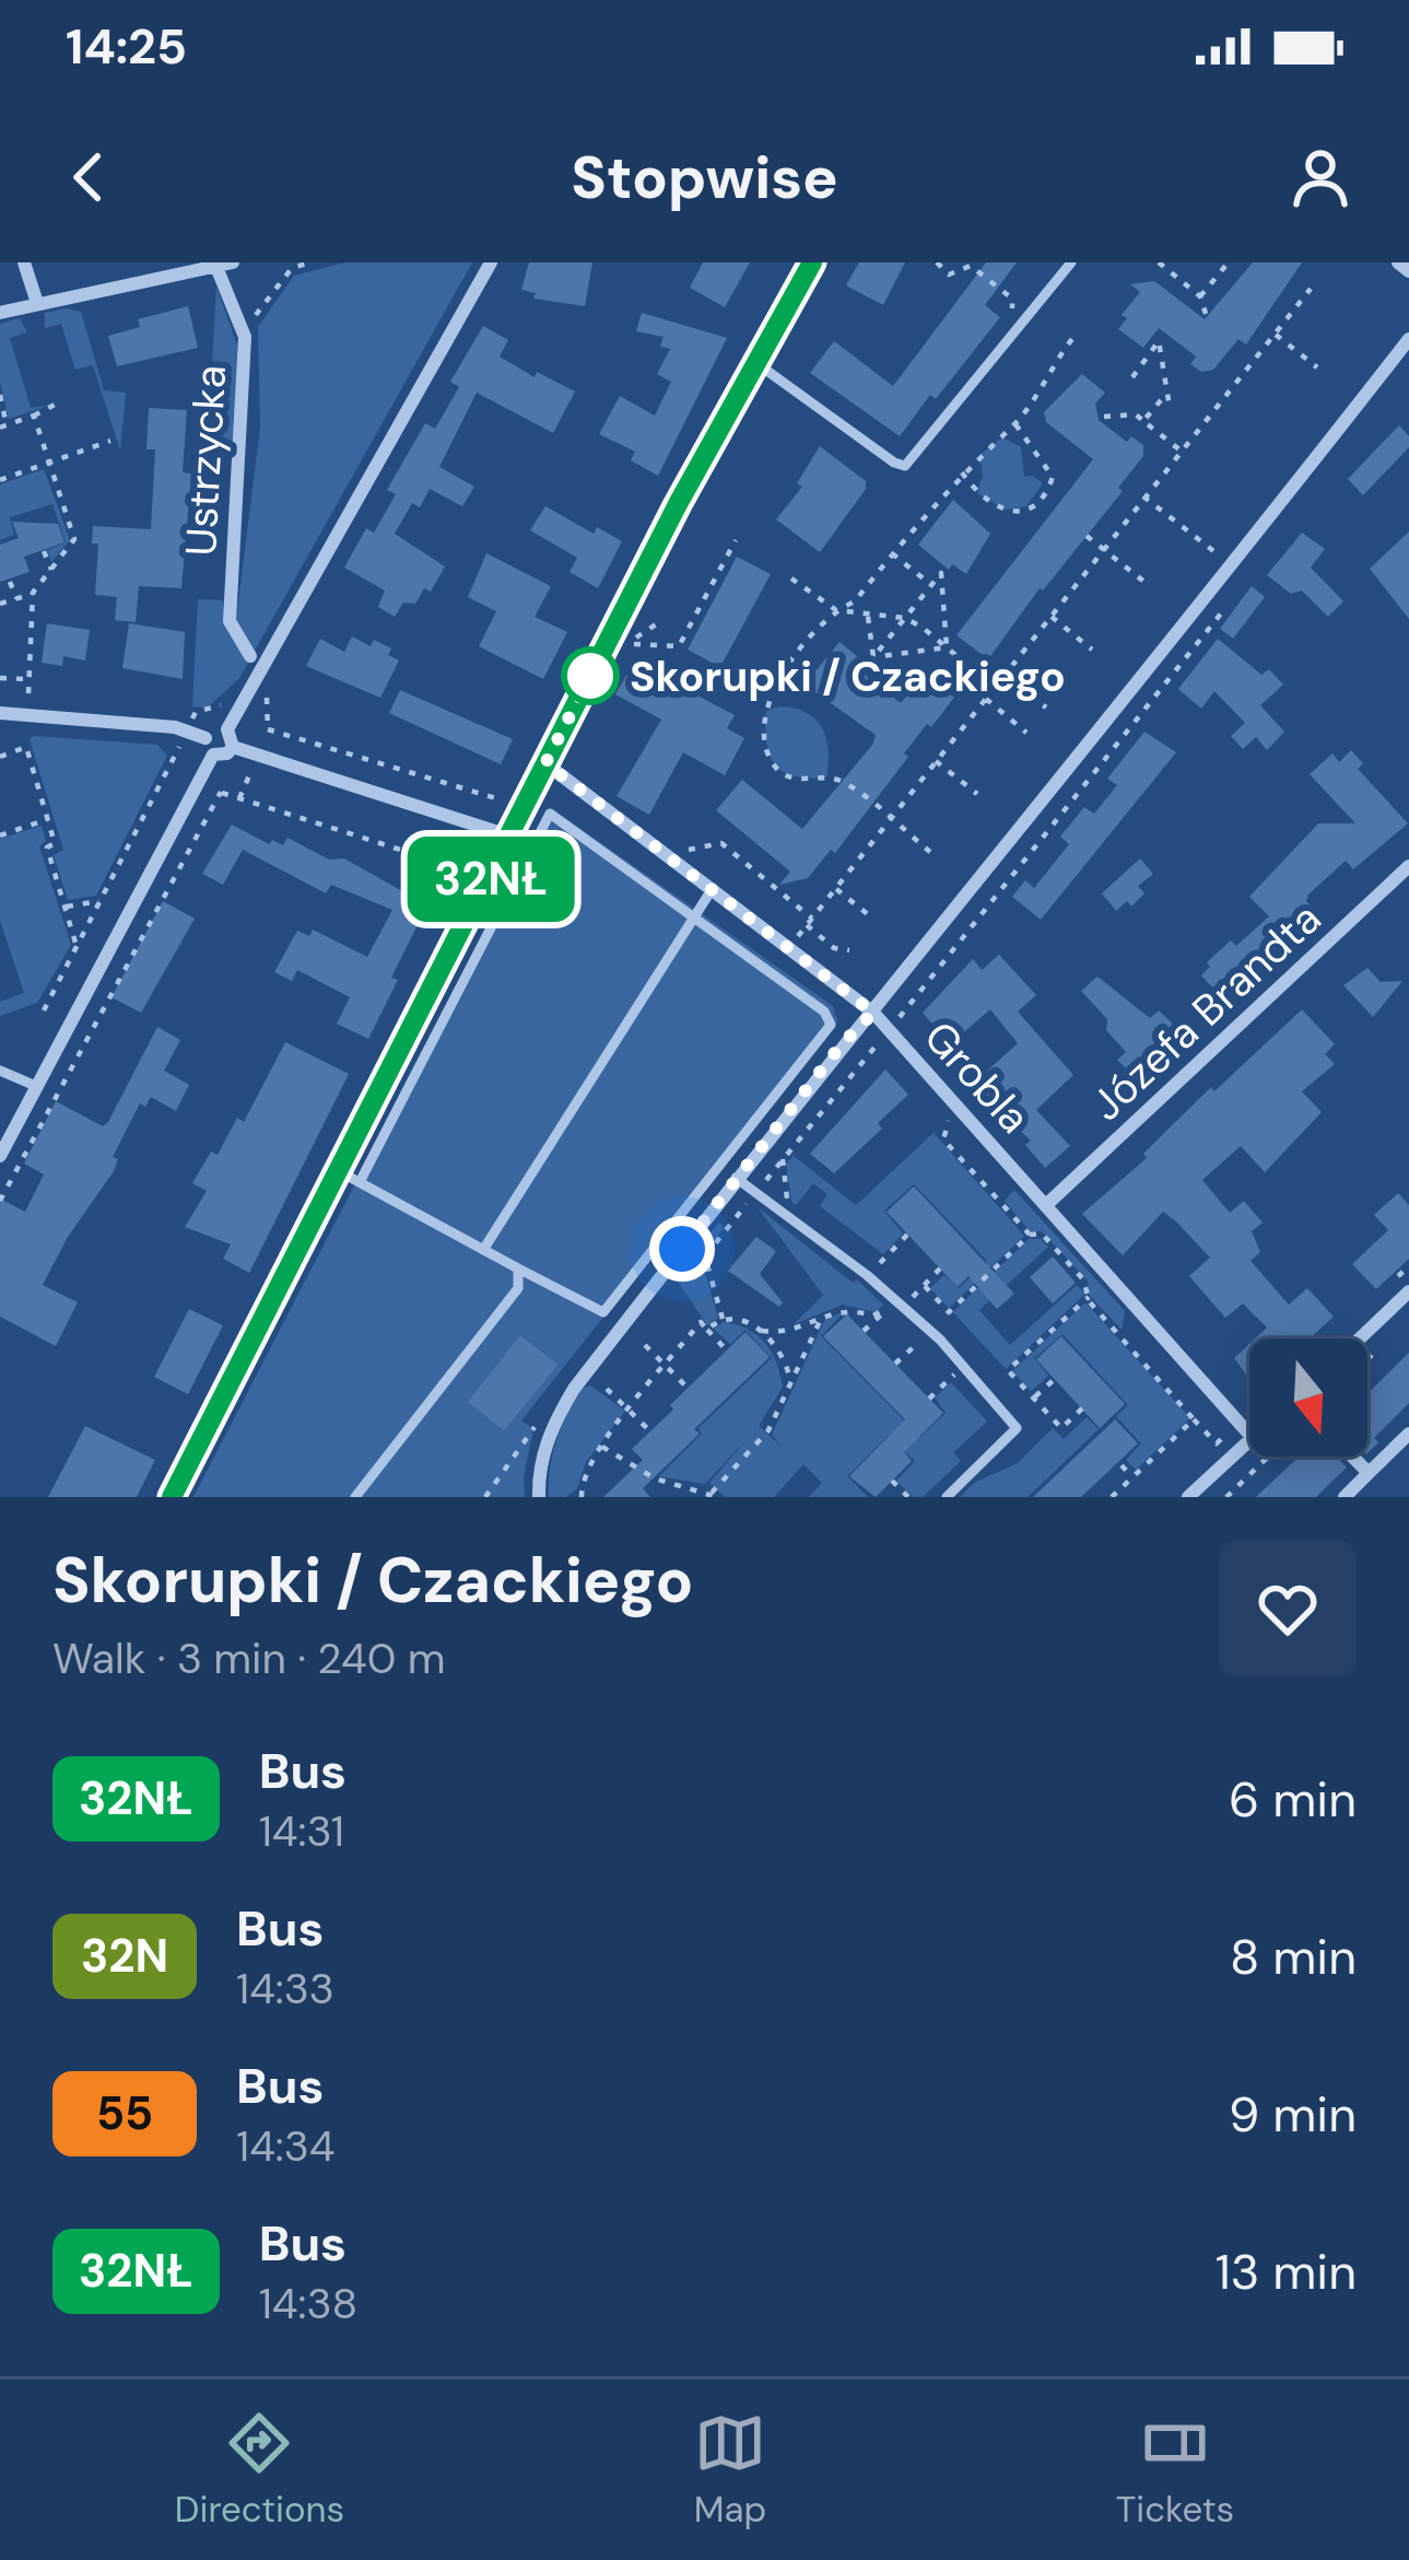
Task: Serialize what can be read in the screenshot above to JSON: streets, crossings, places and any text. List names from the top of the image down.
{
  "streets": {
    "street": ["Ustrzycka", "Józefa Brandta", "Grobla"]
  },
  "crossings": [
    ["Józefa Brandta", "Grobla"]
  ],
  "places": ["Skorupki / Czackiego"],
  "lines": ["bus line 32NŁ"],
  "north": "bottom",
  "page": {
    "status": "14:25",
    "header": "Stopwise",
    "on_map": "32NŁ",
    "heading": ["Skorupki / Czackiego", "Walk · 3 min · 240 m"],
    "list": [
      {
        "mark": "32NŁ",
        "name": "Bus",
        "note": "14:31",
        "value": "6 min"
      },
      {
        "mark": "32N",
        "name": "Bus",
        "note": "14:33",
        "value": "8 min"
      },
      {
        "mark": "55",
        "name": "Bus",
        "note": "14:34",
        "value": "9 min"
      },
      {
        "mark": "32NŁ",
        "name": "Bus",
        "note": "14:38",
        "value": "13 min"
      }
    ],
    "tabs": ["Directions", "Map", "Tickets"]
  }
}
